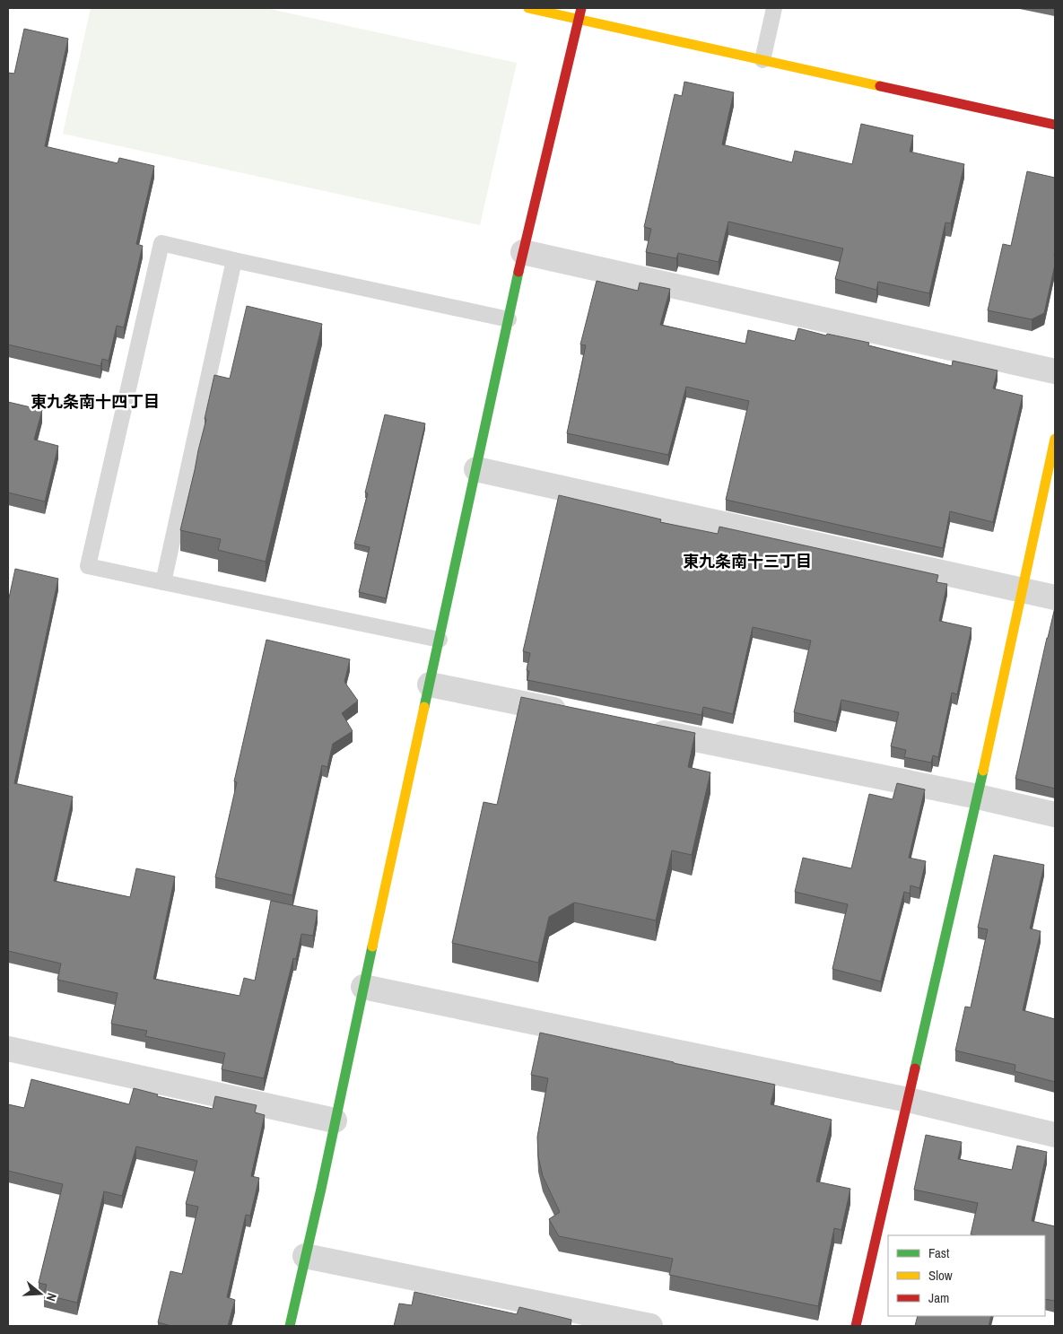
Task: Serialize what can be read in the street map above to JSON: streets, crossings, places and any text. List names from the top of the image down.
{
  "districts": ["東九条南十四丁目", "東九条南十三丁目"],
  "legend": ["Fast", "Slow", "Jam"],
  "north": "right"
}
